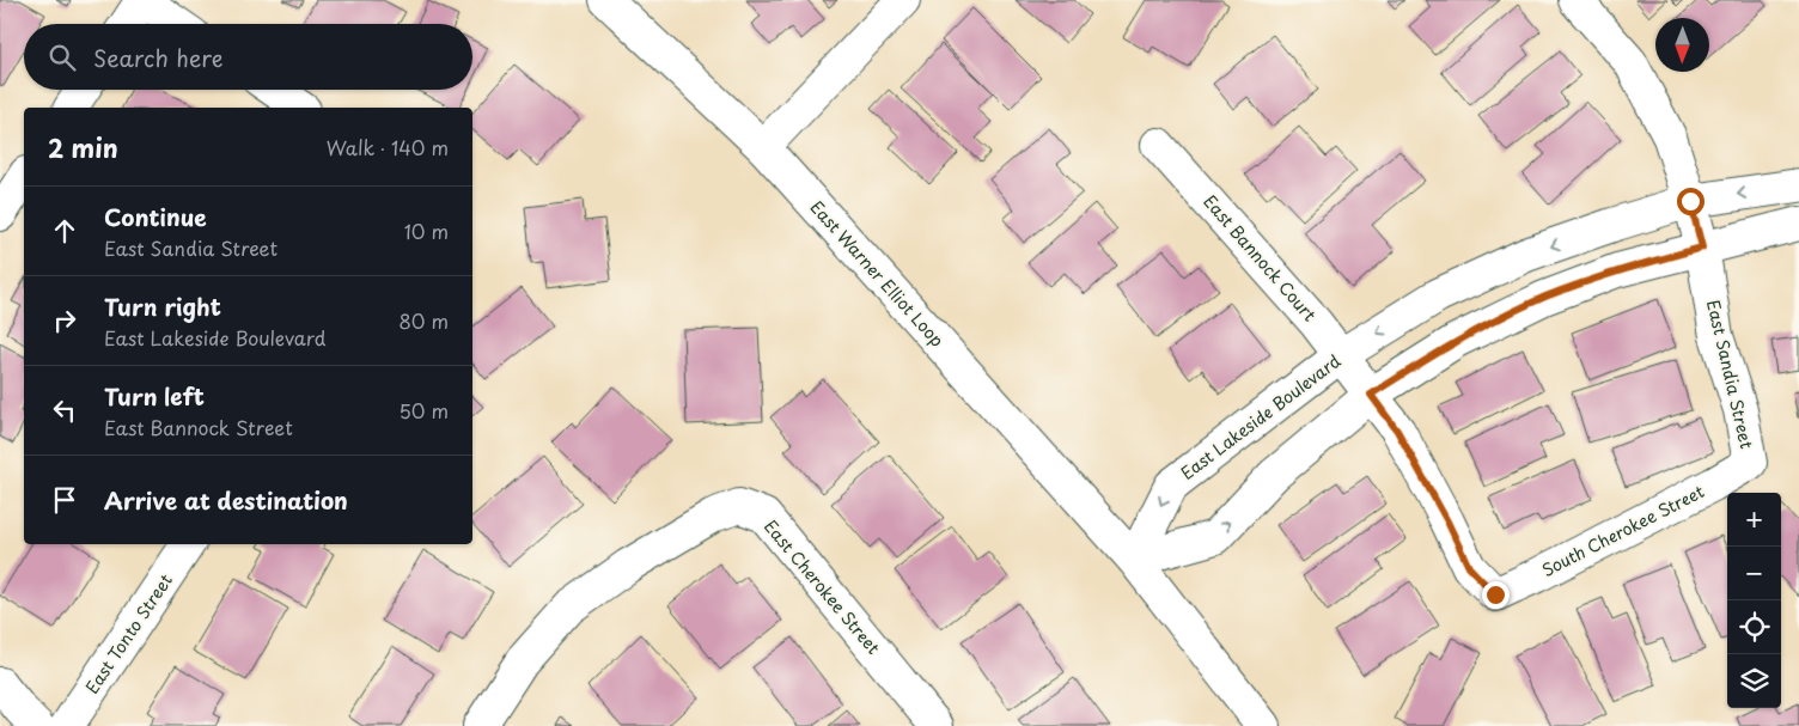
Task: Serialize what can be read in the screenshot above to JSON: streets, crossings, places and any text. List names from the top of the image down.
{
  "streets": {
    "street": [
      "East Bannock Court",
      "East Warner Elliot Loop",
      "East Sandia Street",
      "East Lakeside Boulevard",
      "South Cherokee Street",
      "East Cherokee Street",
      "East Tonto Street"
    ]
  },
  "crossings": [
    ["East Bannock Court", "East Lakeside Boulevard"],
    ["East Bannock Court", "South Cherokee Street"],
    ["East Warner Elliot Loop", "East Lakeside Boulevard"],
    ["East Sandia Street", "East Lakeside Boulevard"],
    ["East Sandia Street", "South Cherokee Street"]
  ],
  "north": "bottom",
  "page": {
    "search": "Search here",
    "heading": ["2 min", "Walk · 140 m"],
    "list": [
      ["Continue", "East Sandia Street", "10 m"],
      ["Turn right", "East Lakeside Boulevard", "80 m"],
      ["Turn left", "East Bannock Street", "50 m"],
      "Arrive at destination"
    ],
    "map_buttons": ["+", "−"]
  }
}
